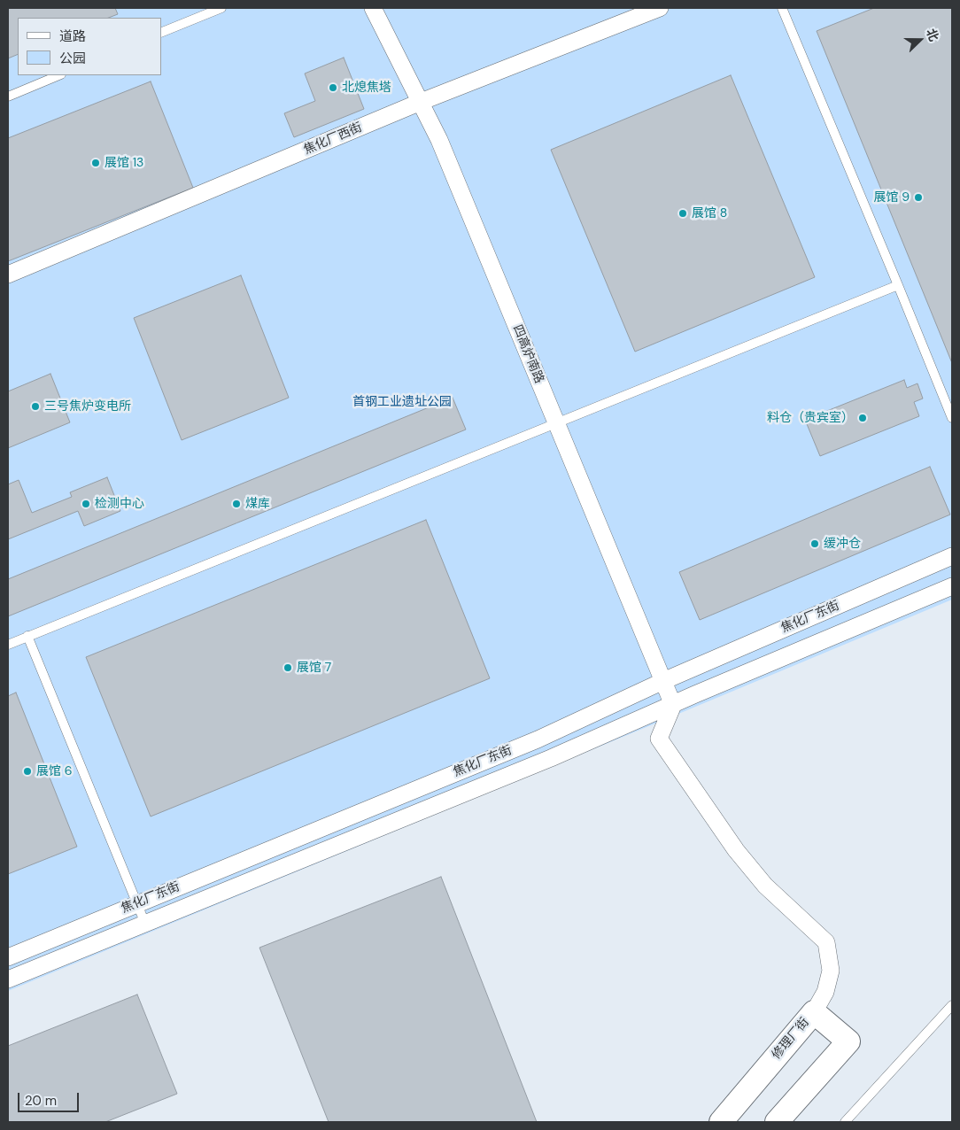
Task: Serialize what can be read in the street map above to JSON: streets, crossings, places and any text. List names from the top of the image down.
{
  "streets": {
    "main road": ["修理厂街"],
    "street": ["焦化厂西街", "四高炉南路", "焦化厂东街"]
  },
  "crossings": [
    ["焦化厂西街", "四高炉南路"],
    ["四高炉南路", "焦化厂东街"]
  ],
  "parks": ["首钢工业遗址公园"],
  "places": [
    "北熄焦塔",
    "展馆 13",
    "展馆 9",
    "展馆 8",
    "三号焦炉变电所",
    "料仓（贵宾室）",
    "检测中心",
    "煤库",
    "缓冲仓",
    "展馆 7",
    "展馆 6"
  ],
  "legend": ["道路", "公园"],
  "scale_bar": "20 m",
  "north": "right"
}
